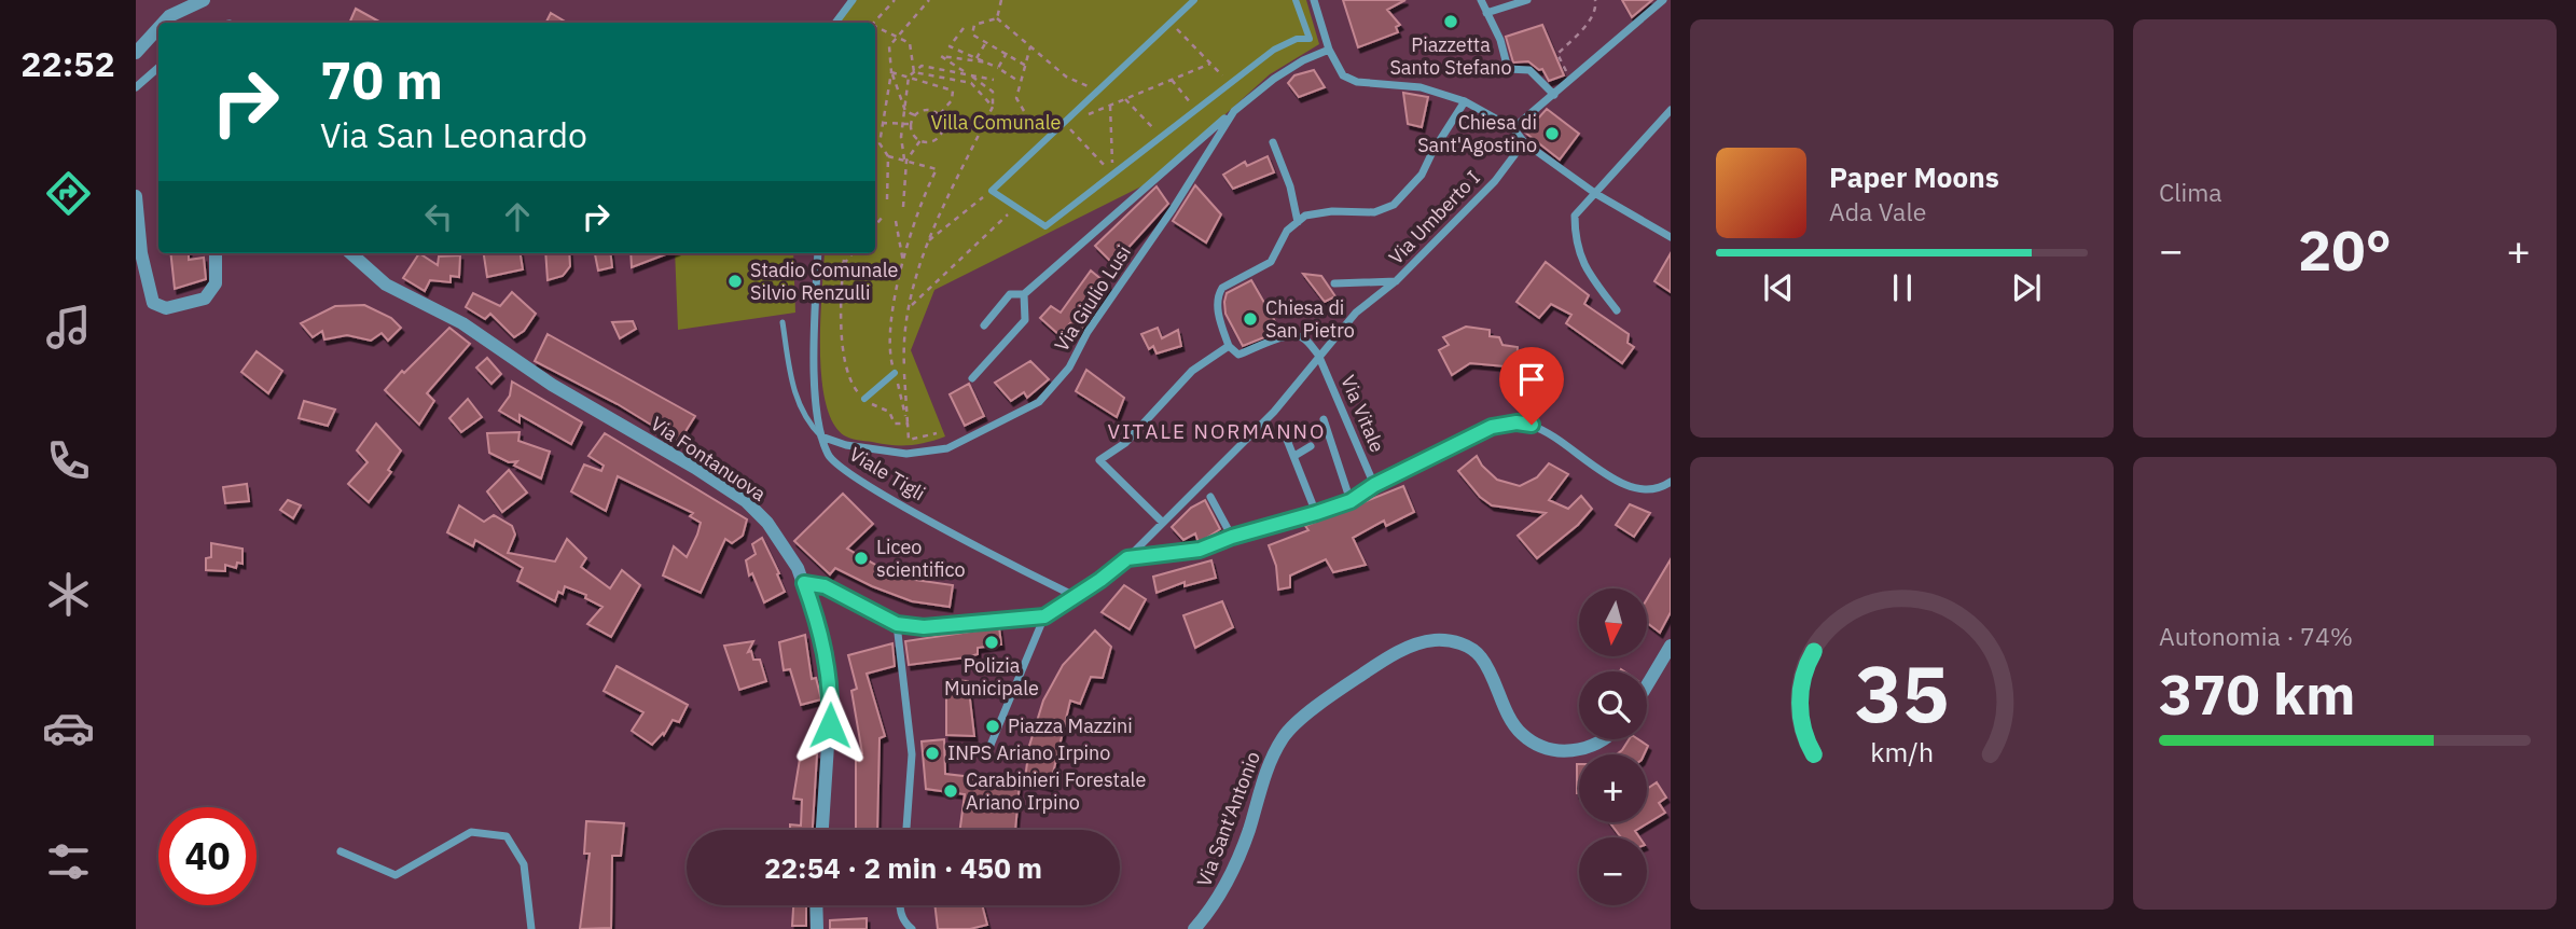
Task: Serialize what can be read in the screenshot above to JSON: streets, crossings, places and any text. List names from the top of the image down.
{
  "streets": {
    "street": [
      "Via Umberto I",
      "Via Giulio Lusi",
      "Via Vitale",
      "Via Fontanuova",
      "Viale Tigli",
      "Via Sant'Antonio"
    ]
  },
  "crossings": [
    ["Via Umberto I", "Via Vitale"],
    ["Via Umberto I", "Viale Tigli"],
    ["Via Giulio Lusi", "Viale Tigli"]
  ],
  "districts": ["VITALE NORMANNO"],
  "parks": ["Villa Comunale"],
  "places": [
    "Piazzetta Santo Stefano",
    "Chiesa di Sant'Agostino",
    "Stadio Comunale Silvio Renzulli",
    "Chiesa di San Pietro",
    "Liceo scientifico",
    "Polizia Municipale",
    "Piazza Mazzini",
    "INPS Ariano Irpino",
    "Carabinieri Forestale Ariano Irpino"
  ],
  "north": "bottom",
  "page": {
    "tabs": "22:52",
    "tile": [
      "Clima",
      ["Autonomia · 74%", "370 km"]
    ],
    "turn": ["70 m", "Via San Leonardo"],
    "song": ["Paper Moons", "Ada Vale"],
    "heat": ["−", "20°", "+"],
    "map_buttons": ["+", "−"],
    "limit": "40",
    "trip": "22:54 · 2 min · 450 m",
    "gauge": ["35", "km/h"]
  }
}
